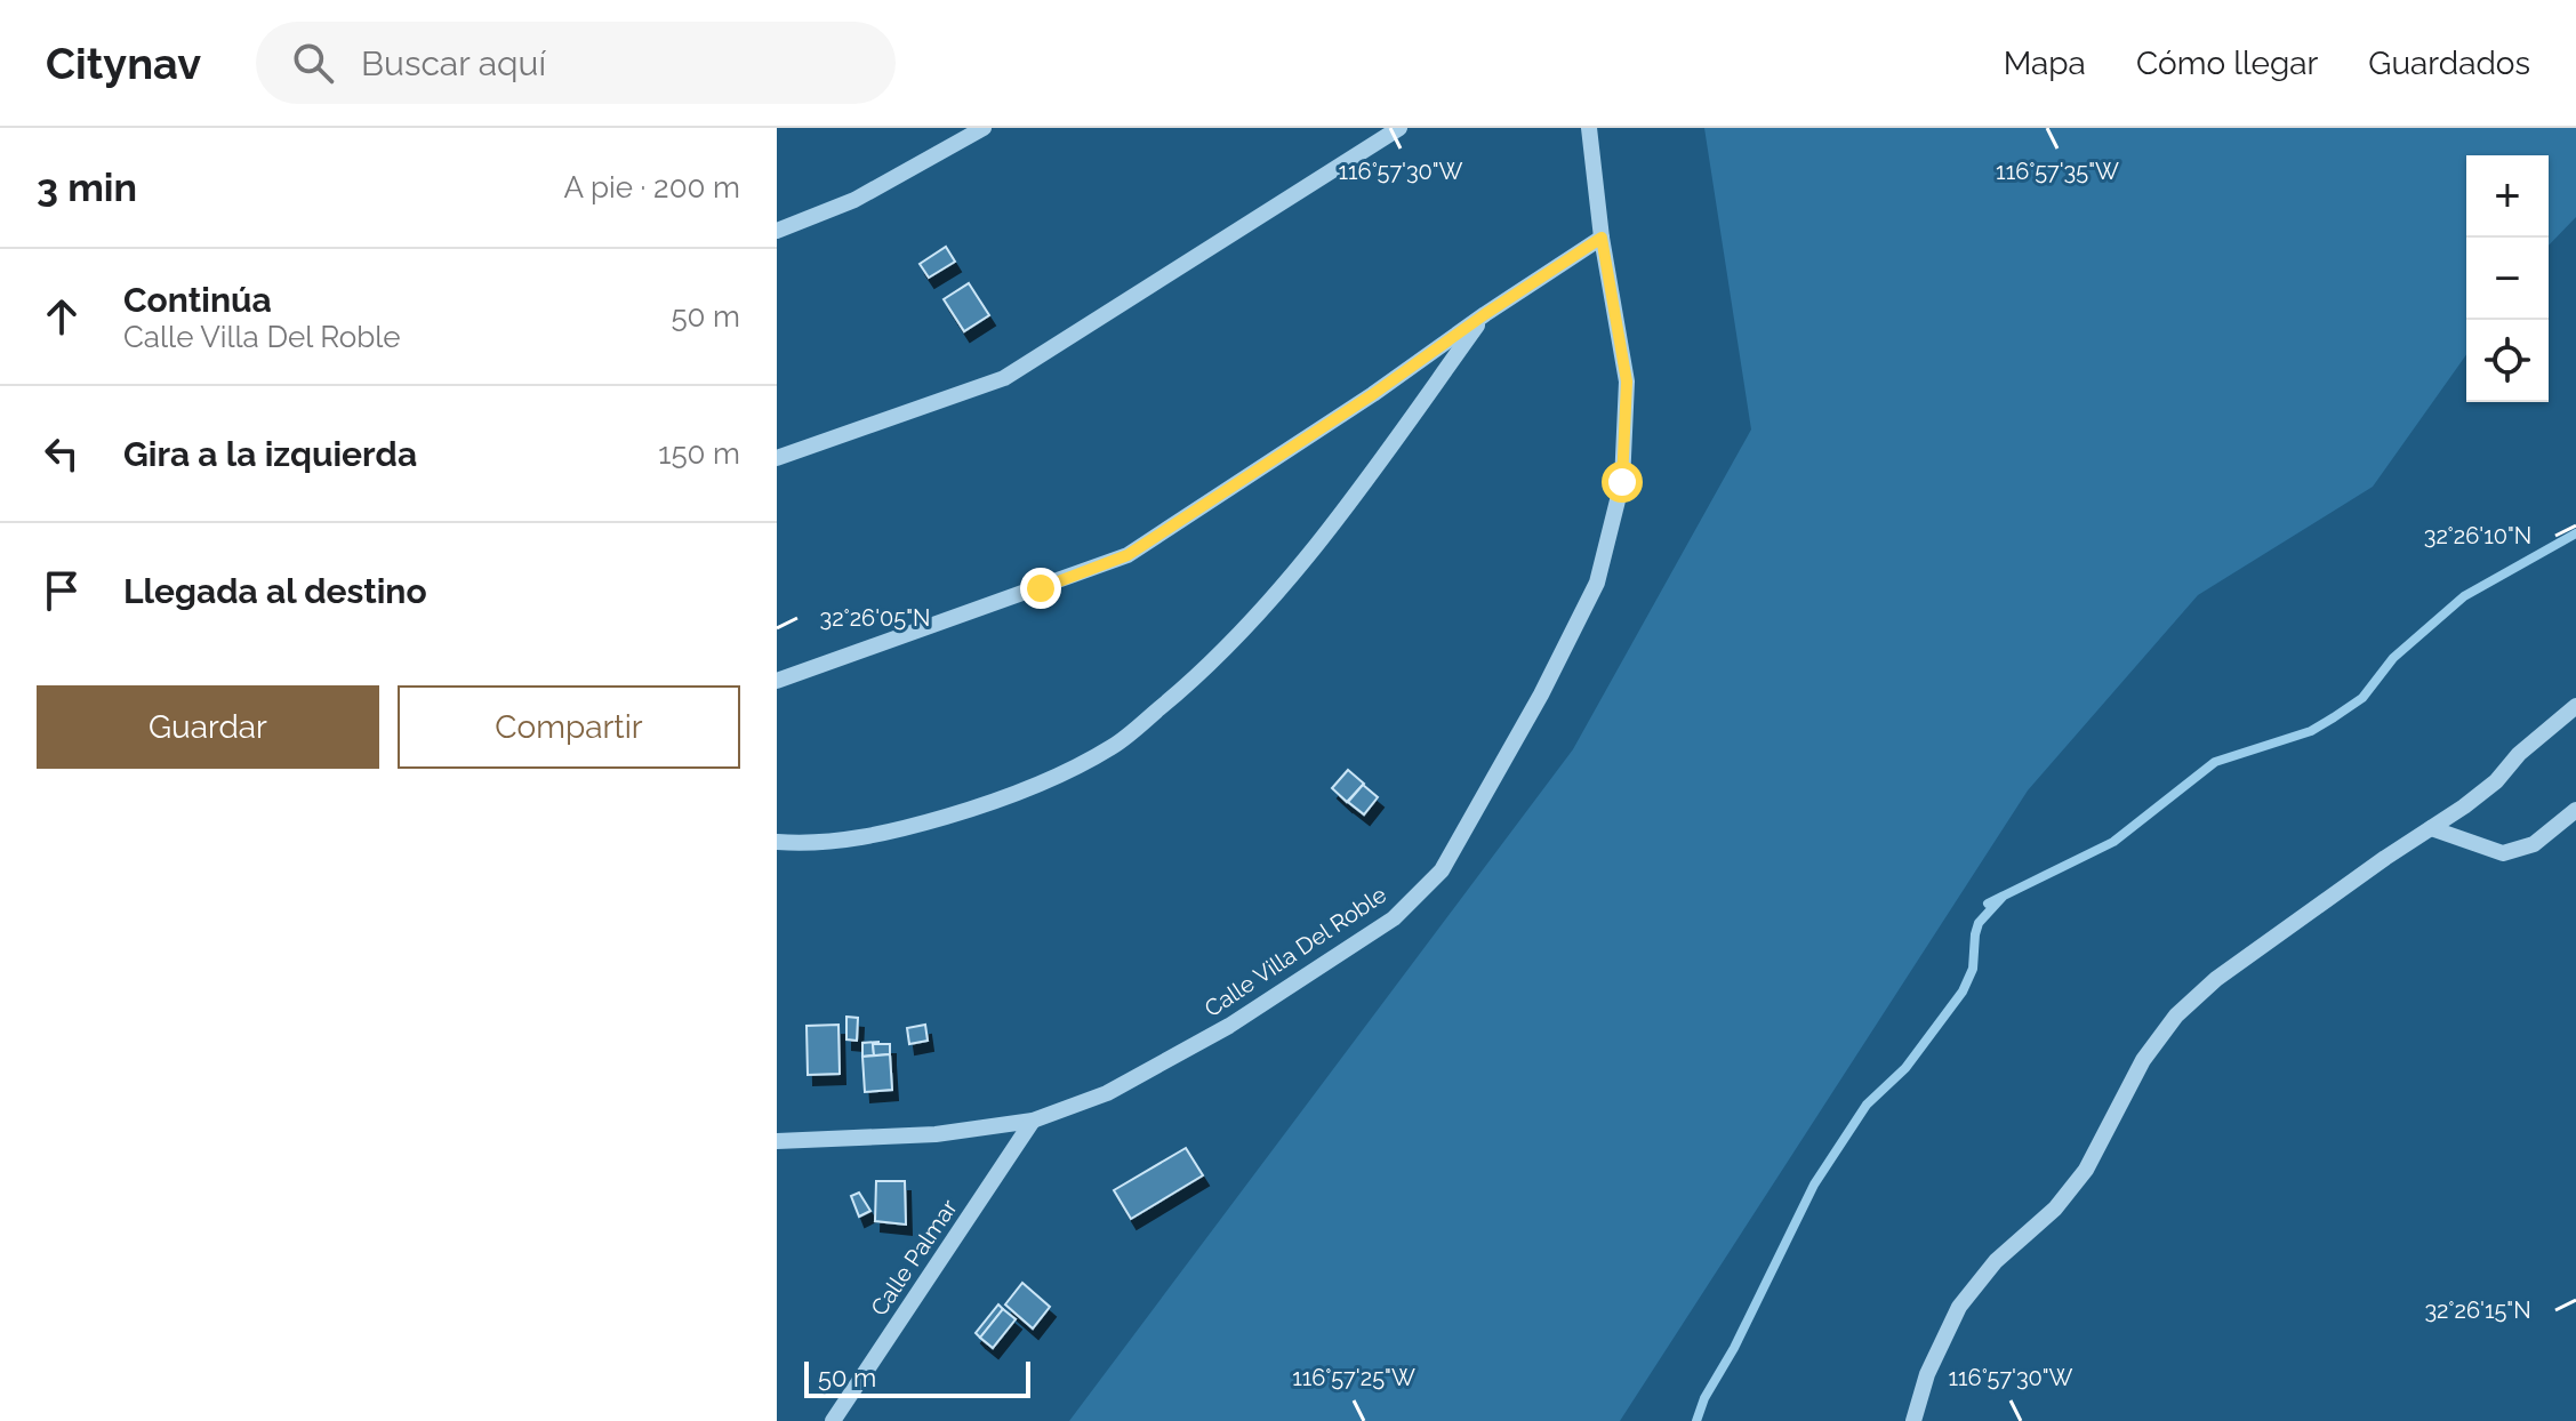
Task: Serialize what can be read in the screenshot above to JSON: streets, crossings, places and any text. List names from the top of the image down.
{
  "streets": {
    "street": ["Calle Villa Del Roble", "Calle Palmar"]
  },
  "crossings": [
    ["Calle Villa Del Roble", "Calle Palmar"]
  ],
  "scale_bar": "50 m",
  "page": {
    "header": "Citynav",
    "search": "Buscar aquí",
    "nav": ["Mapa", "Cómo llegar", "Guardados"],
    "heading": ["3 min", "A pie · 200 m"],
    "map_buttons": ["+", "−"],
    "list": [
      ["Continúa", "Calle Villa Del Roble", "50 m"],
      ["Gira a la izquierda", "150 m"],
      "Llegada al destino"
    ],
    "buttons": ["Guardar", "Compartir"],
    "scale": "50 m"
  },
  "coordinates": [
    "116°57'35\"W",
    "116°57'30\"W",
    "32°26'10\"N",
    "32°26'05\"N",
    "32°26'15\"N",
    "116°57'25\"W"
  ]
}
